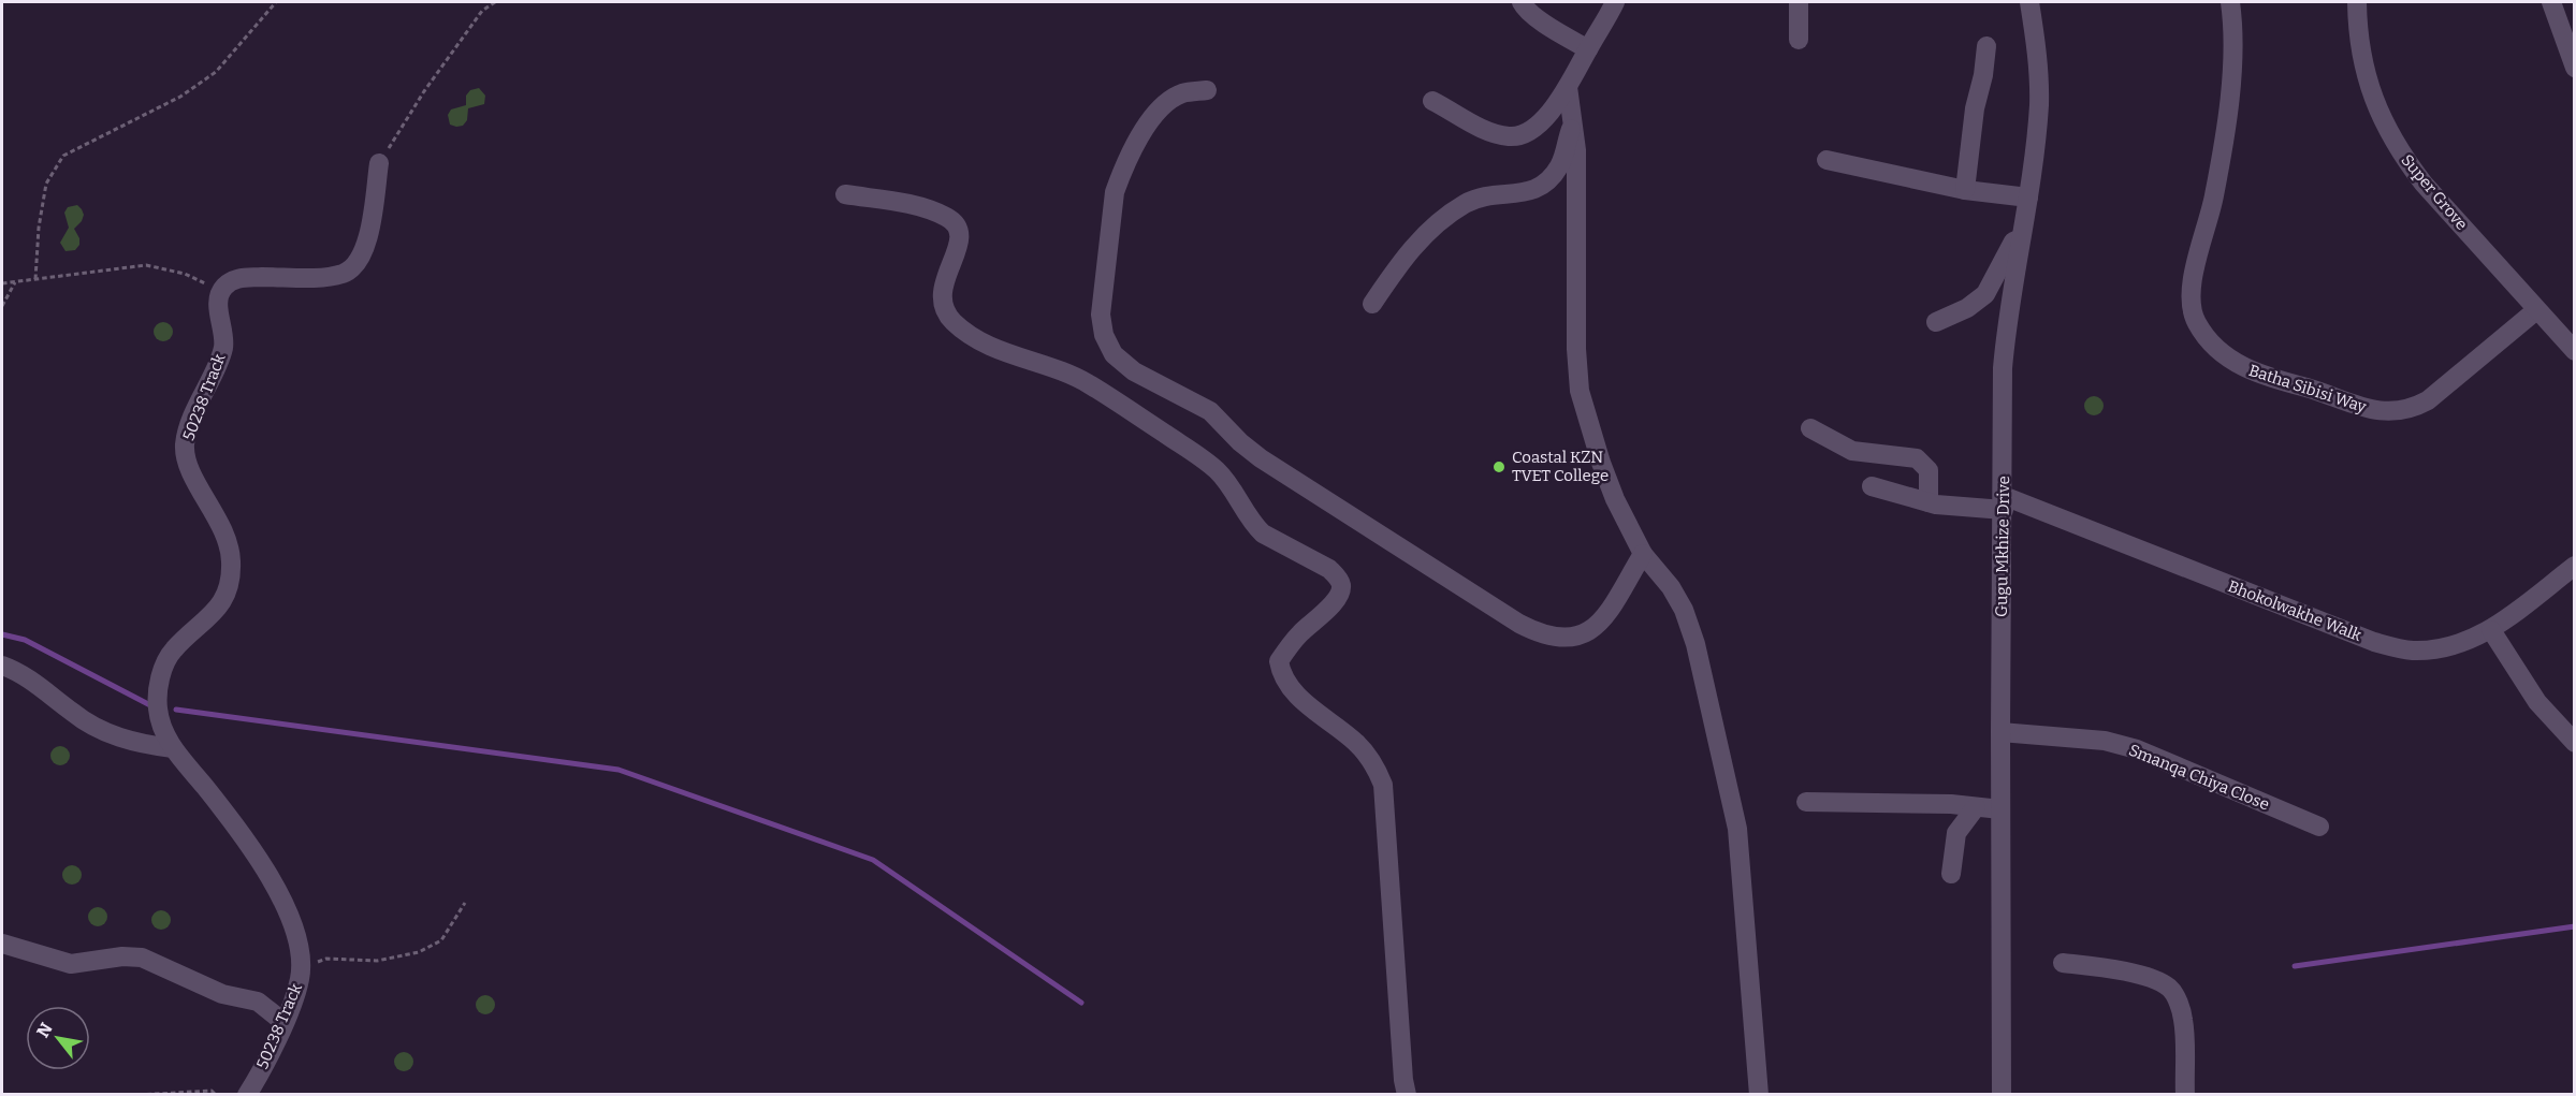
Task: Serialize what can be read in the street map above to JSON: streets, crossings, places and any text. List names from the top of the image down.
{
  "streets": {
    "street": [
      "Super Grove",
      "Batha Sibisi Way",
      "50238 Track",
      "Gugu Mkhize Drive",
      "Bhokolwakhe Walk",
      "Smanqa Chiya Close"
    ]
  },
  "crossings": [
    ["Super Grove", "Batha Sibisi Way"],
    ["Gugu Mkhize Drive", "Bhokolwakhe Walk"],
    ["Gugu Mkhize Drive", "Smanqa Chiya Close"]
  ],
  "places": ["Coastal KZN TVET College"],
  "north": "top left"
}
